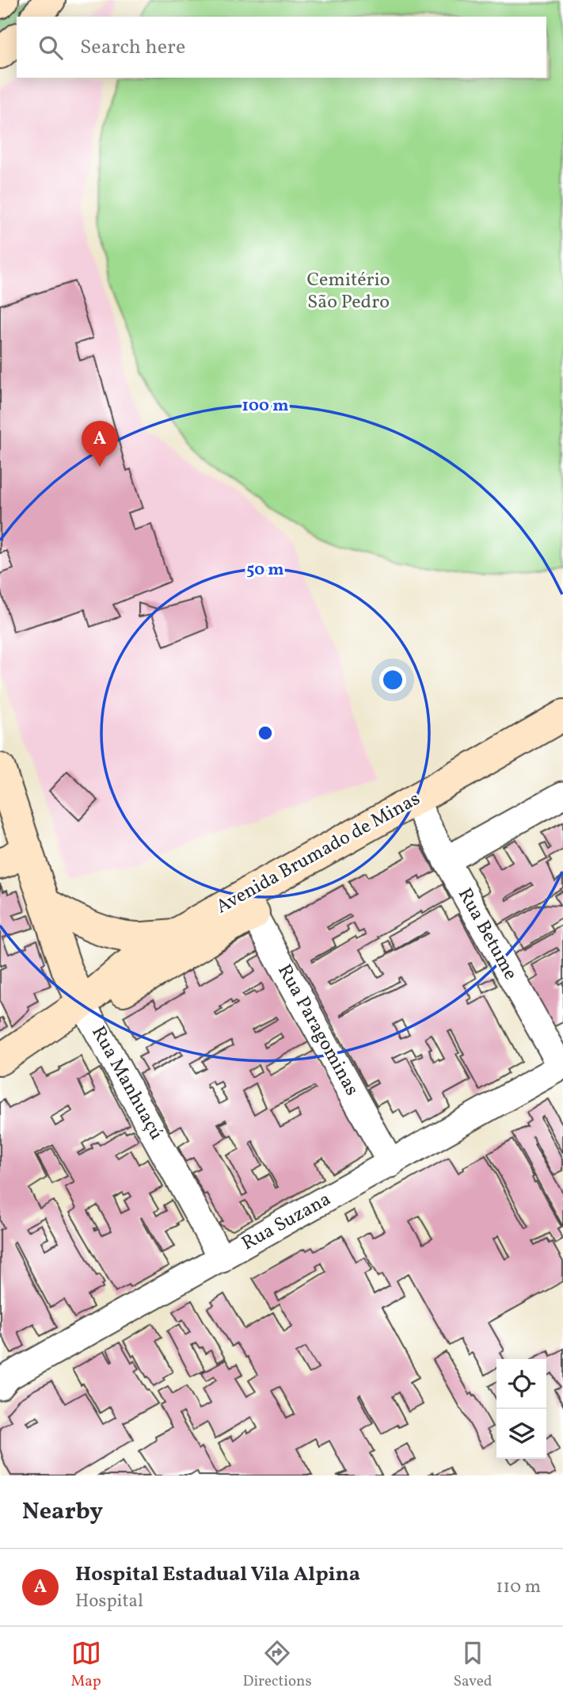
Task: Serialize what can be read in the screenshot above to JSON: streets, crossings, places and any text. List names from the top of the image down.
{
  "streets": {
    "main road": ["Avenida Brumado de Minas", "Rua Manhuaçú"],
    "street": ["Rua Betume", "Rua Paragominas", "Rua Suzana"]
  },
  "crossings": [
    ["Avenida Brumado de Minas", "Rua Betume"],
    ["Avenida Brumado de Minas", "Rua Paragominas"],
    ["Avenida Brumado de Minas", "Rua Manhuaçú"],
    ["Rua Betume", "Rua Suzana"],
    ["Rua Paragominas", "Rua Suzana"],
    ["Rua Manhuaçú", "Rua Suzana"]
  ],
  "parks": ["Cemitério São Pedro"],
  "page": {
    "search": "Search here",
    "pins": "A",
    "heading": "Nearby",
    "list": [
      {
        "mark": "A",
        "name": "Hospital Estadual Vila Alpina",
        "note": "Hospital",
        "value": "110 m"
      }
    ],
    "nav": ["Map", "Directions", "Saved"]
  },
  "rings": ["100 m", "50 m"]
}
